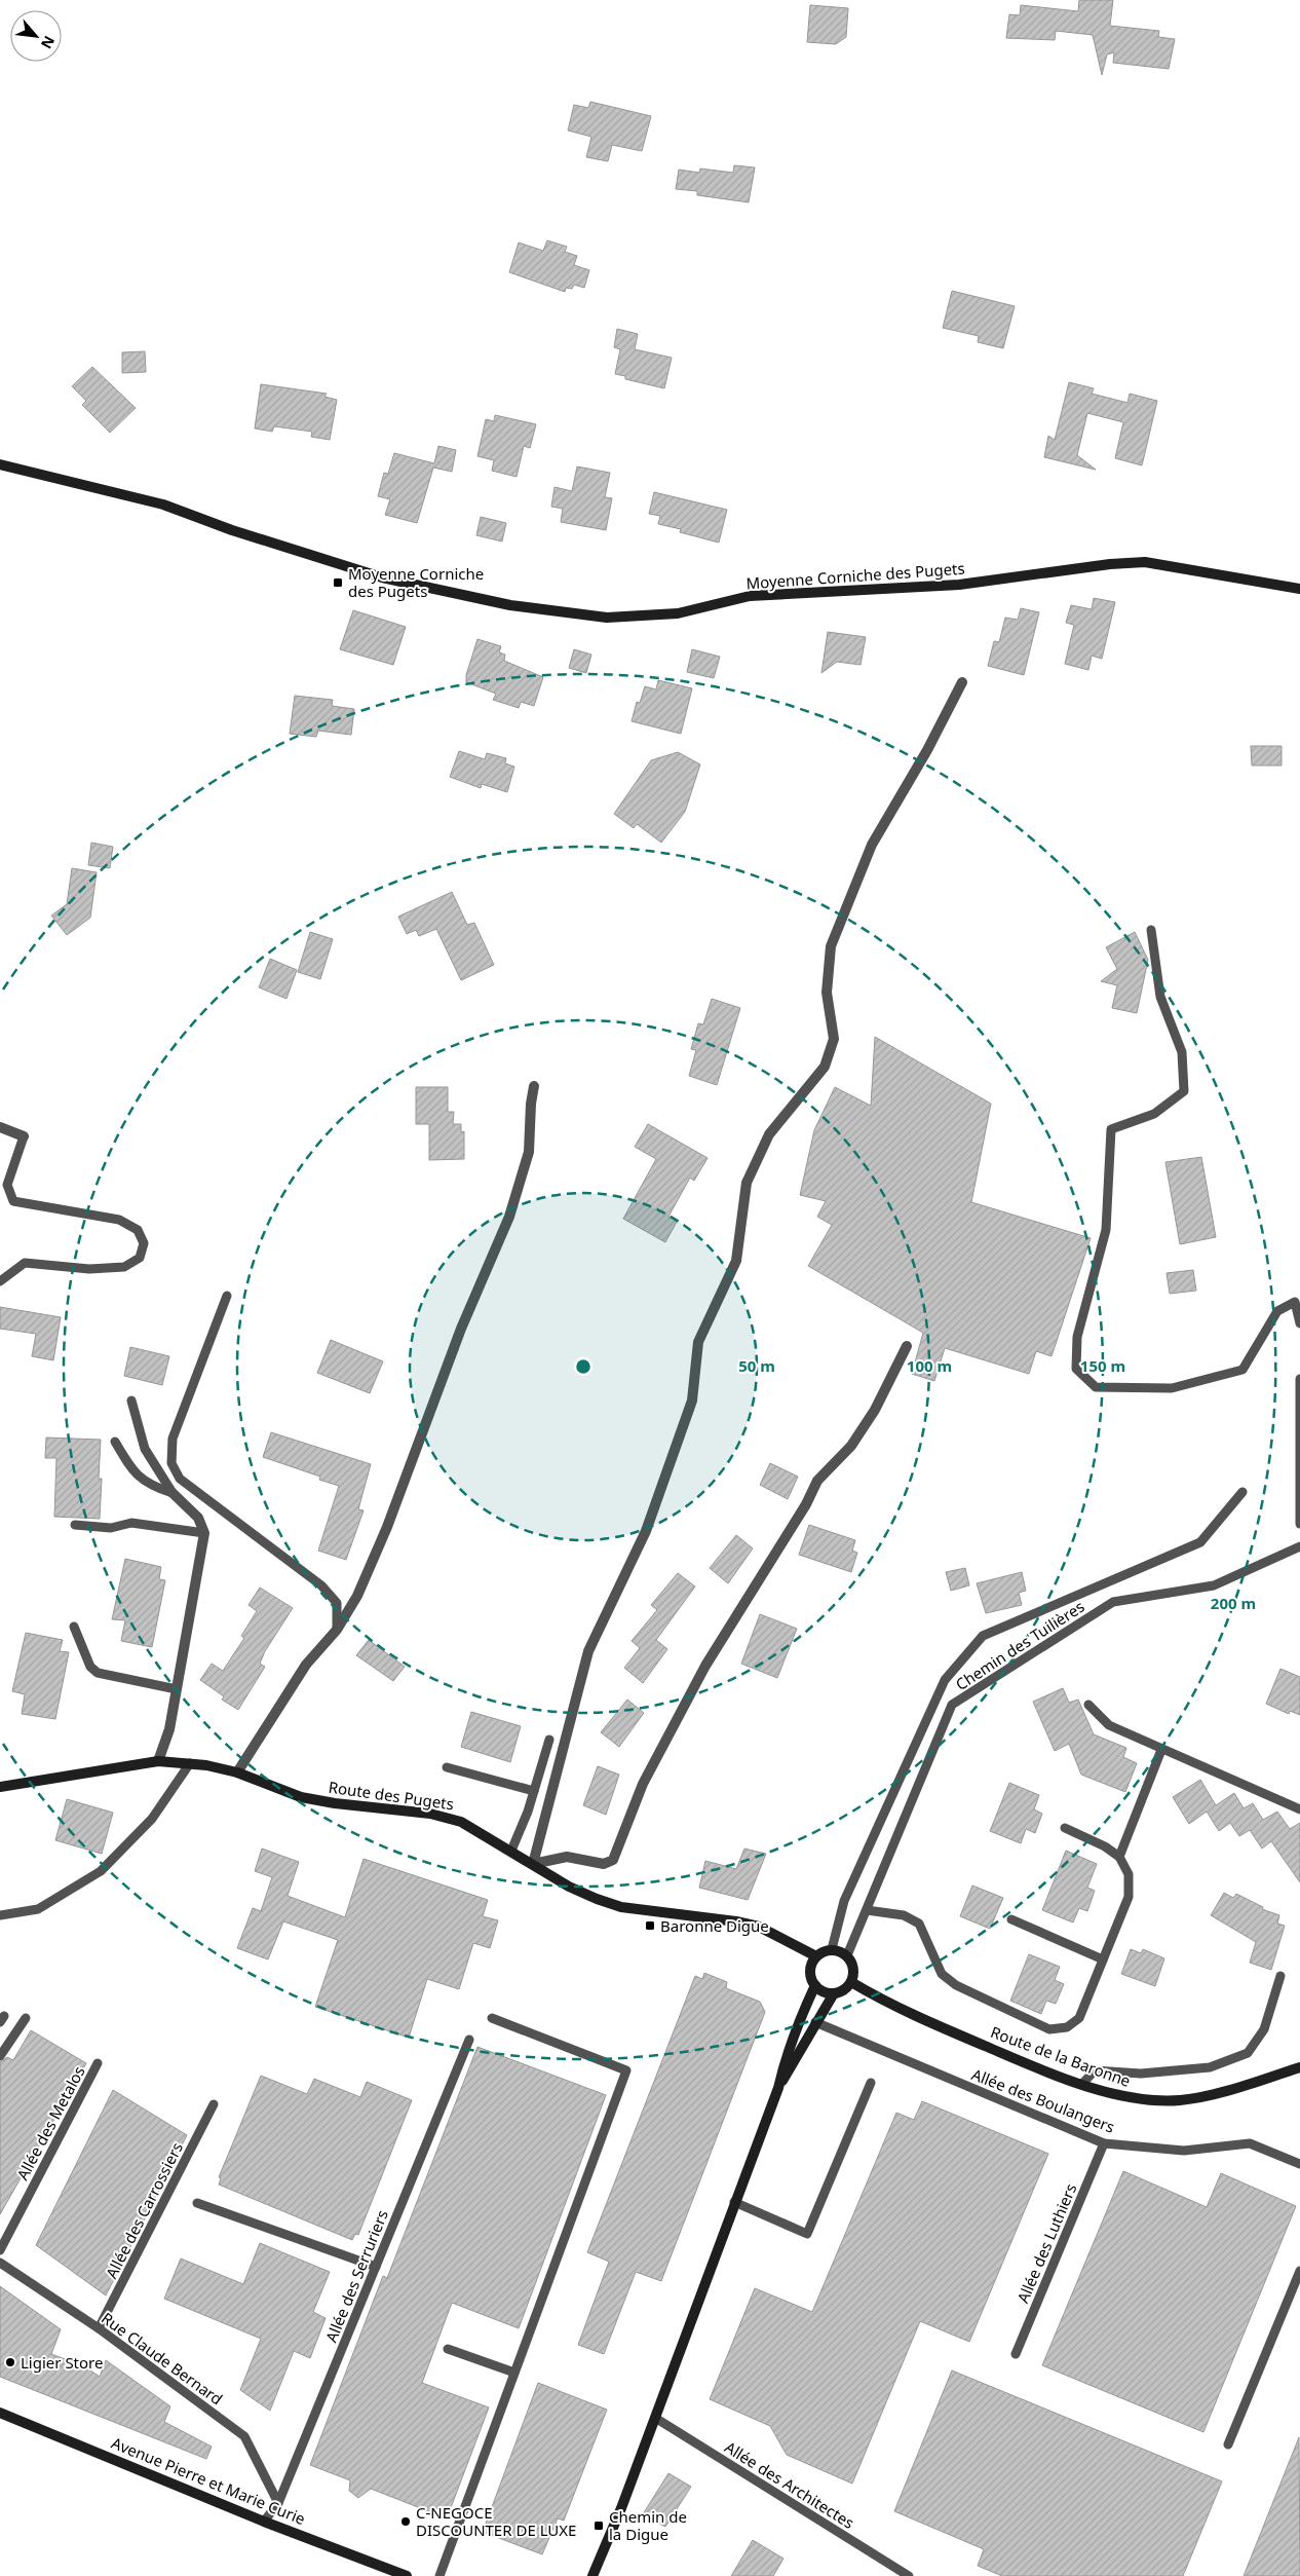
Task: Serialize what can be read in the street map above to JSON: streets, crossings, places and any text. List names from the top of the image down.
{
  "streets": {
    "main road": [
      "Moyenne Corniche des Pugets",
      "Route des Pugets",
      "Route de la Baronne",
      "Avenue Pierre et Marie Curie"
    ],
    "lane": [
      "Chemin des Tuilières",
      "Allée des Boulangers",
      "Allée des Metalos",
      "Allée des Carrossiers",
      "Allée des Luthiers",
      "Allée des Serruriers",
      "Rue Claude Bernard",
      "Allée des Architectes"
    ]
  },
  "crossings": [
    ["Chemin des Tuilières", "Route des Pugets"],
    ["Chemin des Tuilières", "Route de la Baronne"],
    ["Route des Pugets", "Route de la Baronne"],
    ["Allée des Boulangers", "Allée des Luthiers"],
    ["Allée des Carrossiers", "Rue Claude Bernard"],
    ["Allée des Serruriers", "Rue Claude Bernard"],
    ["Allée des Serruriers", "Avenue Pierre et Marie Curie"]
  ],
  "places": {
    "transit": ["Moyenne Corniche des Pugets", "Baronne Digue", "Chemin de la Digue"],
    "other": ["Ligier Store", "C-NEGOCE DISCOUNTER DE LUXE"]
  },
  "north": "bottom right",
  "rings": [
    "50 m",
    "100 m",
    "150 m",
    "200 m"
  ]
}
